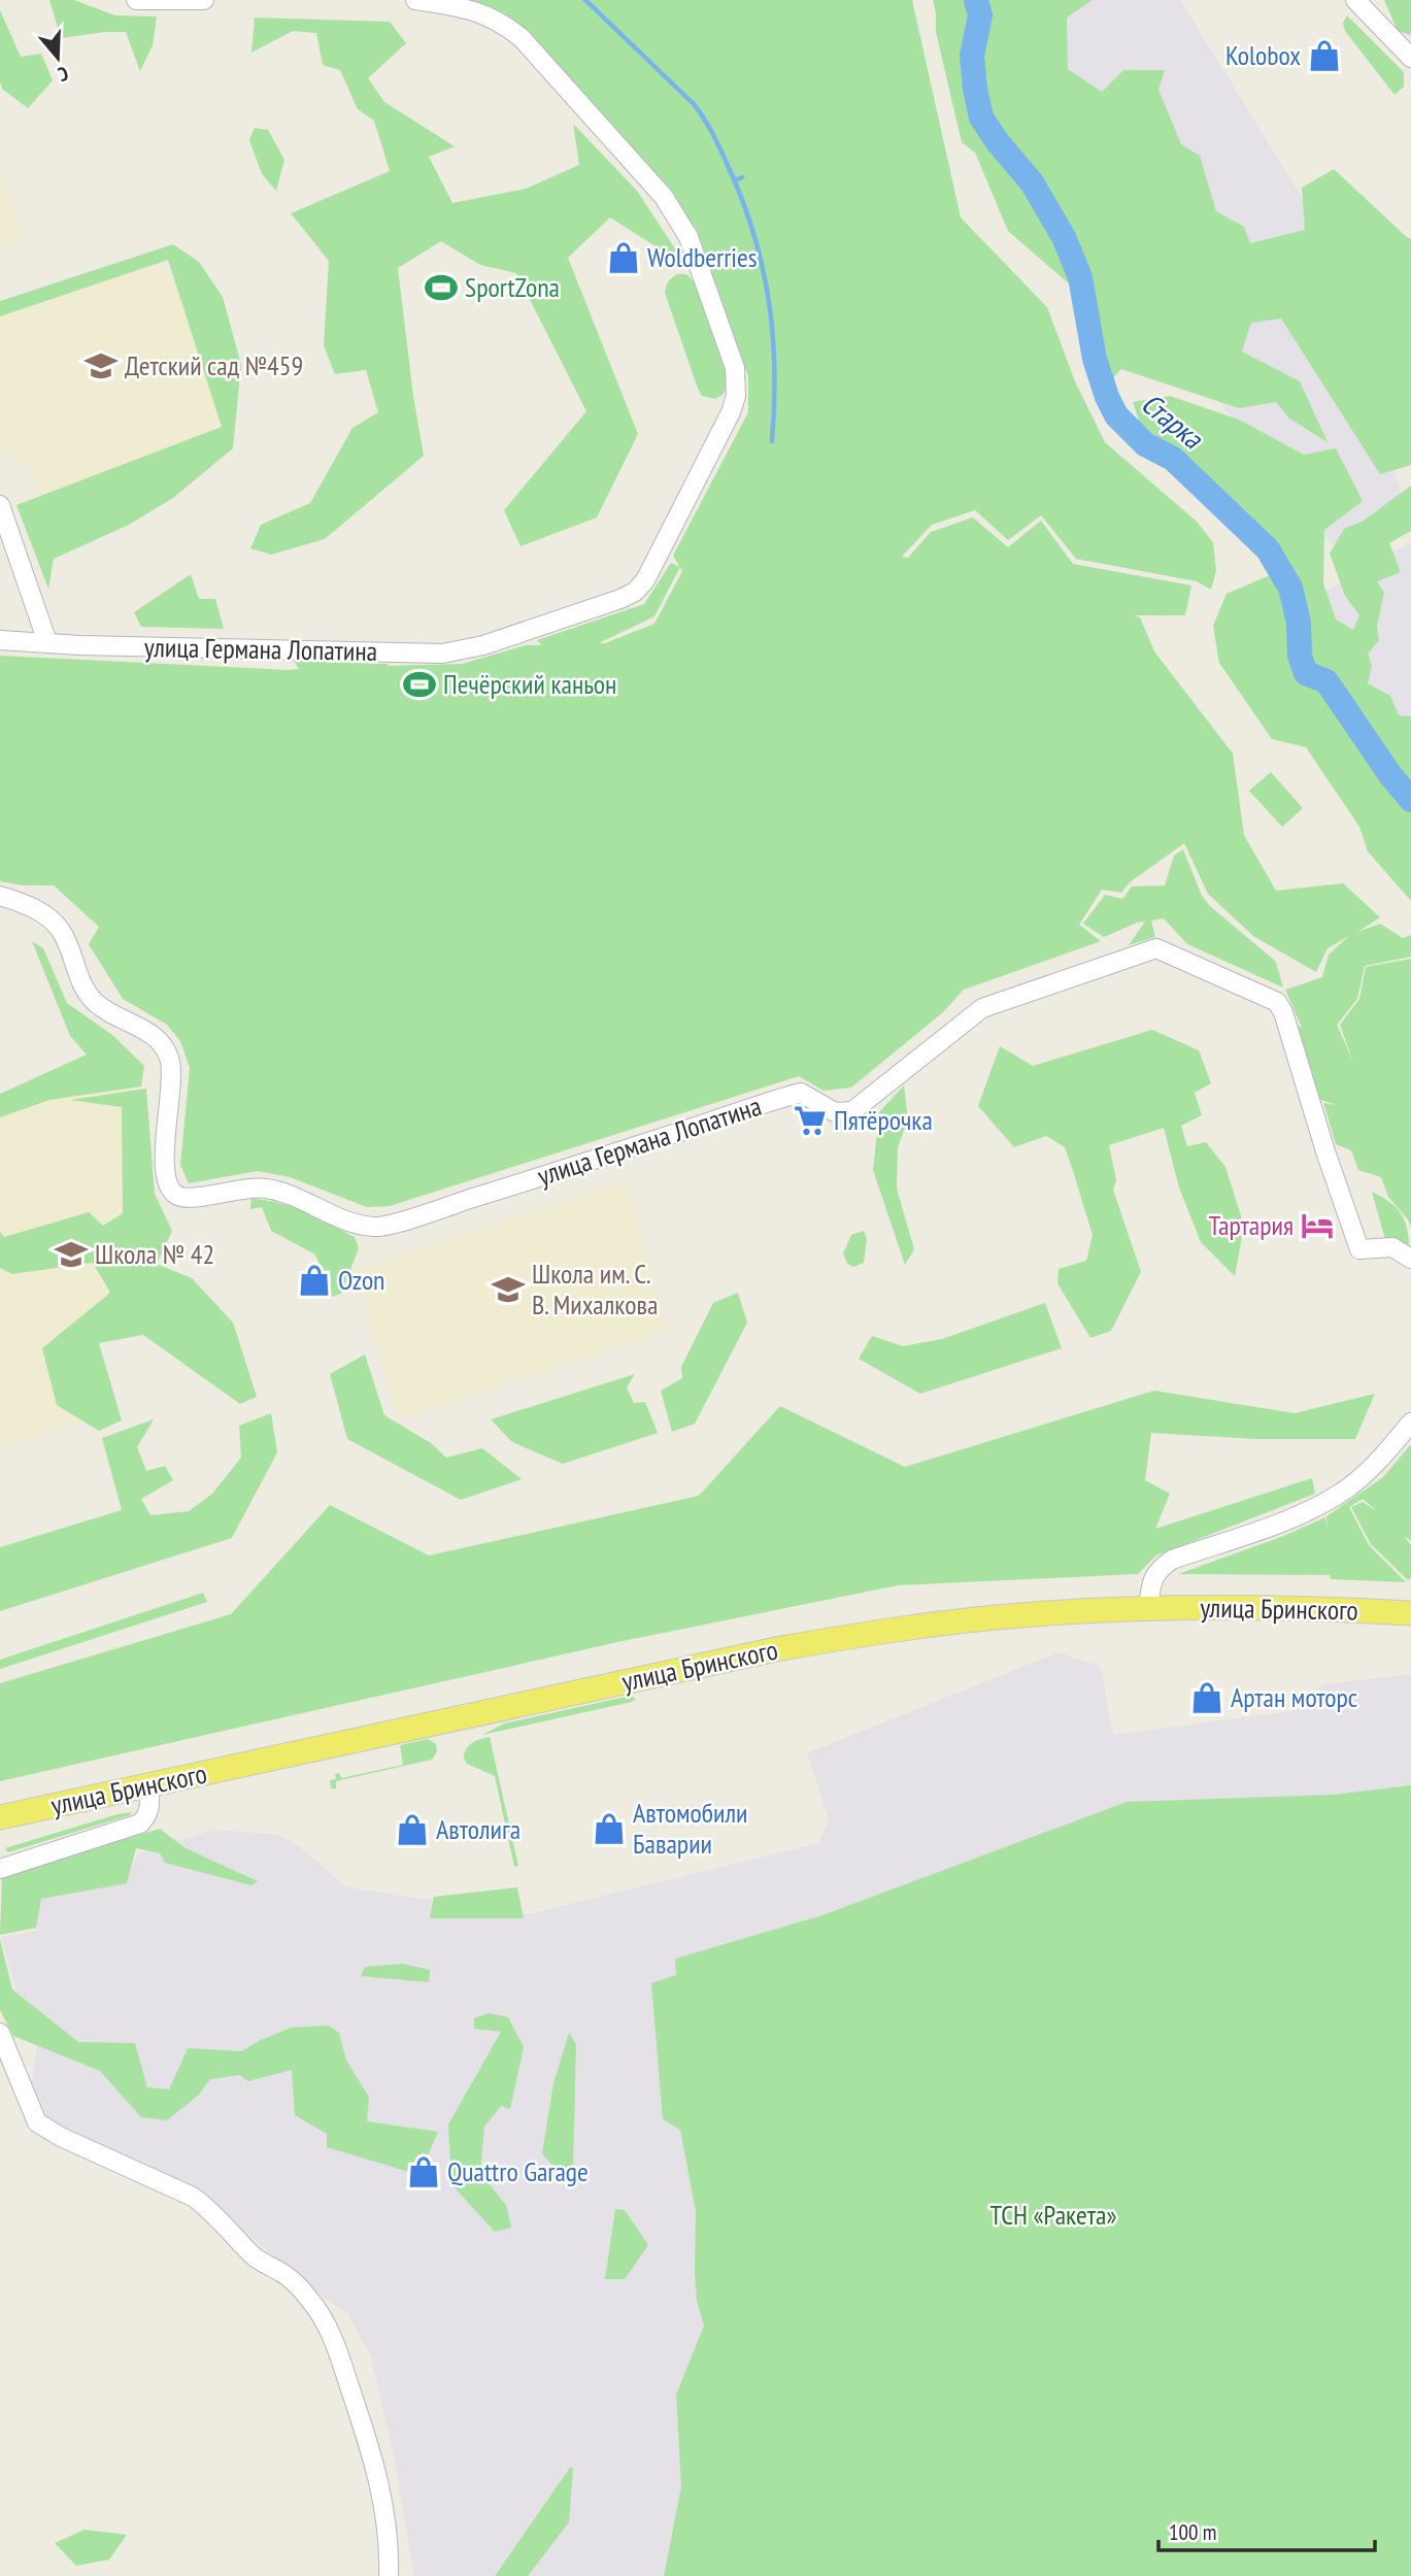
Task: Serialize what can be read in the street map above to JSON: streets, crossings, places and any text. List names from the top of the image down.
{
  "streets": {
    "main road": ["улица Бринского"],
    "street": ["улица Германа Лопатина"]
  },
  "water": ["Старка"],
  "parks": ["ТСН «Ракета»"],
  "places": {
    "shop": [
      "Kolobox",
      "Woldberries",
      "Ozon",
      "Артан моторс",
      "Автомобили Баварии",
      "Автолига",
      "Quattro Garage"
    ],
    "sports": ["SportZona", "Печёрский каньон"],
    "school or university": ["Детский сад №459", "Школа № 42", "Школа им. С. В. Михалкова"],
    "supermarket": ["Пятёрочка"],
    "hotel": ["Тартария"]
  },
  "scale_bar": "100 m",
  "north": "bottom"
}
